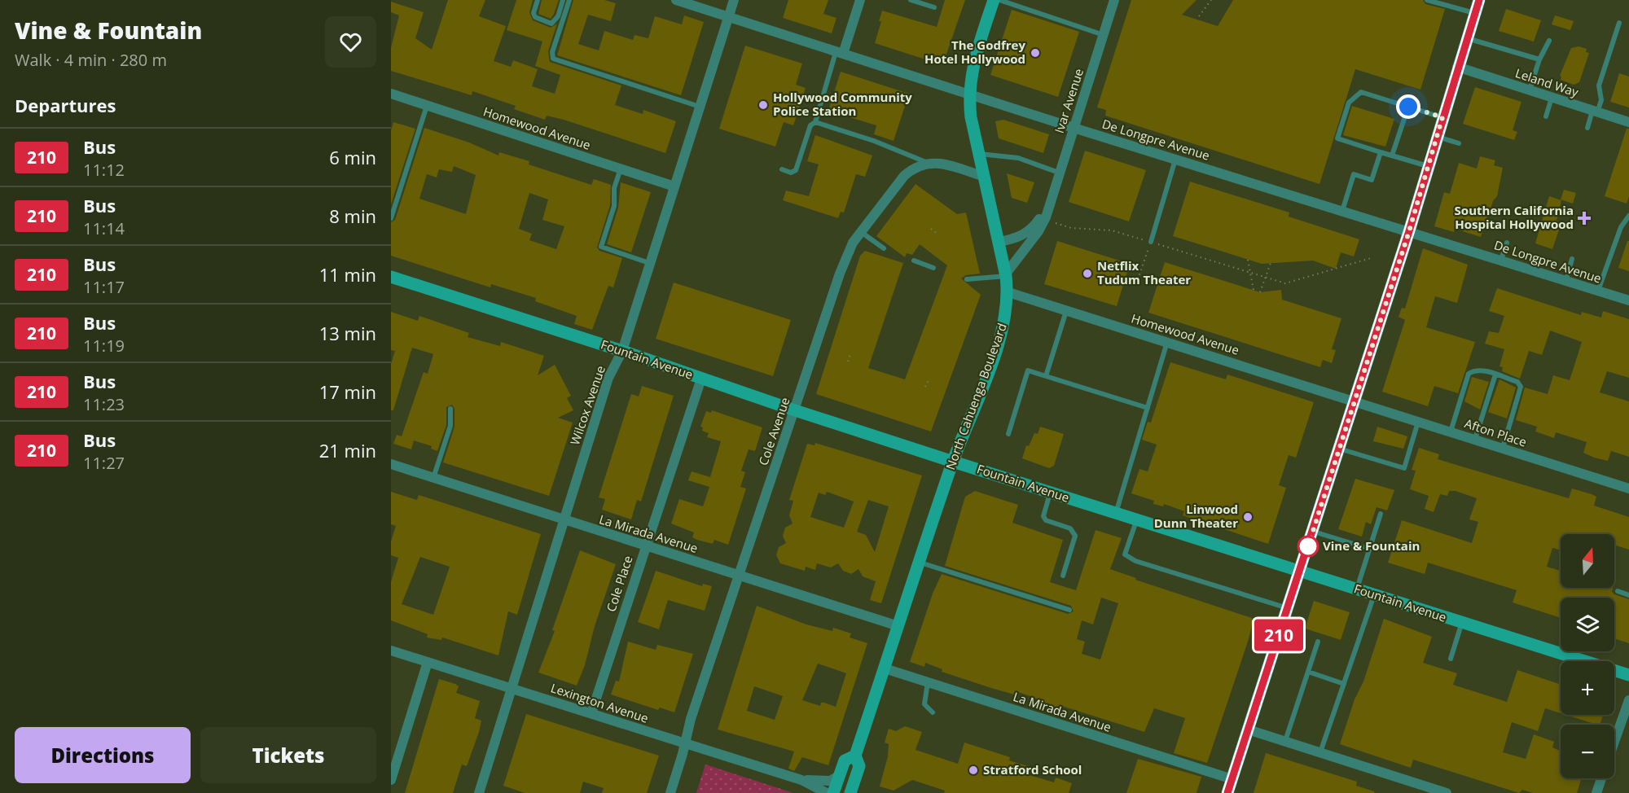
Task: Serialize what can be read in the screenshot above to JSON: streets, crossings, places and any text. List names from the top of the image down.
{
  "streets": {
    "main road": ["Fountain Avenue", "North Cahuenga Boulevard"],
    "street": [
      "Leland Way",
      "Ivar Avenue",
      "Homewood Avenue",
      "De Longpre Avenue",
      "Wilcox Avenue",
      "Cole Avenue",
      "Afton Place",
      "La Mirada Avenue",
      "Cole Place",
      "Lexington Avenue"
    ]
  },
  "crossings": [
    ["Ivar Avenue", "De Longpre Avenue"],
    ["Ivar Avenue", "North Cahuenga Boulevard"],
    ["Homewood Avenue", "North Cahuenga Boulevard"],
    ["Homewood Avenue", "Wilcox Avenue"],
    ["Homewood Avenue", "Afton Place"],
    ["De Longpre Avenue", "North Cahuenga Boulevard"],
    ["De Longpre Avenue", "Wilcox Avenue"],
    ["Fountain Avenue", "North Cahuenga Boulevard"],
    ["Fountain Avenue", "Wilcox Avenue"],
    ["Fountain Avenue", "Cole Avenue"],
    ["Fountain Avenue", "Cole Place"],
    ["North Cahuenga Boulevard", "La Mirada Avenue"],
    ["North Cahuenga Boulevard", "Lexington Avenue"],
    ["Wilcox Avenue", "La Mirada Avenue"],
    ["Wilcox Avenue", "Lexington Avenue"],
    ["Cole Avenue", "La Mirada Avenue"],
    ["Cole Avenue", "Lexington Avenue"],
    ["La Mirada Avenue", "Cole Place"],
    ["Cole Place", "Lexington Avenue"]
  ],
  "places": {
    "other": [
      "The Godfrey Hotel Hollywood",
      "Hollywood Community Police Station",
      "Netflix Tudum Theater",
      "Linwood Dunn Theater",
      "Vine & Fountain",
      "Stratford School"
    ],
    "health": ["Southern California Hospital Hollywood"]
  },
  "lines": ["bus line 210"],
  "north": "top",
  "page": {
    "heading": [
      ["Vine & Fountain", "Walk · 4 min · 280 m"],
      "Departures"
    ],
    "on_map": "210",
    "list": [
      {
        "mark": "210",
        "name": "Bus",
        "note": "11:12",
        "value": "6 min"
      },
      {
        "mark": "210",
        "name": "Bus",
        "note": "11:14",
        "value": "8 min"
      },
      {
        "mark": "210",
        "name": "Bus",
        "note": "11:17",
        "value": "11 min"
      },
      {
        "mark": "210",
        "name": "Bus",
        "note": "11:19",
        "value": "13 min"
      },
      {
        "mark": "210",
        "name": "Bus",
        "note": "11:23",
        "value": "17 min"
      },
      {
        "mark": "210",
        "name": "Bus",
        "note": "11:27",
        "value": "21 min"
      }
    ],
    "map_buttons": ["+", "−"],
    "buttons": ["Directions", "Tickets"]
  }
}
